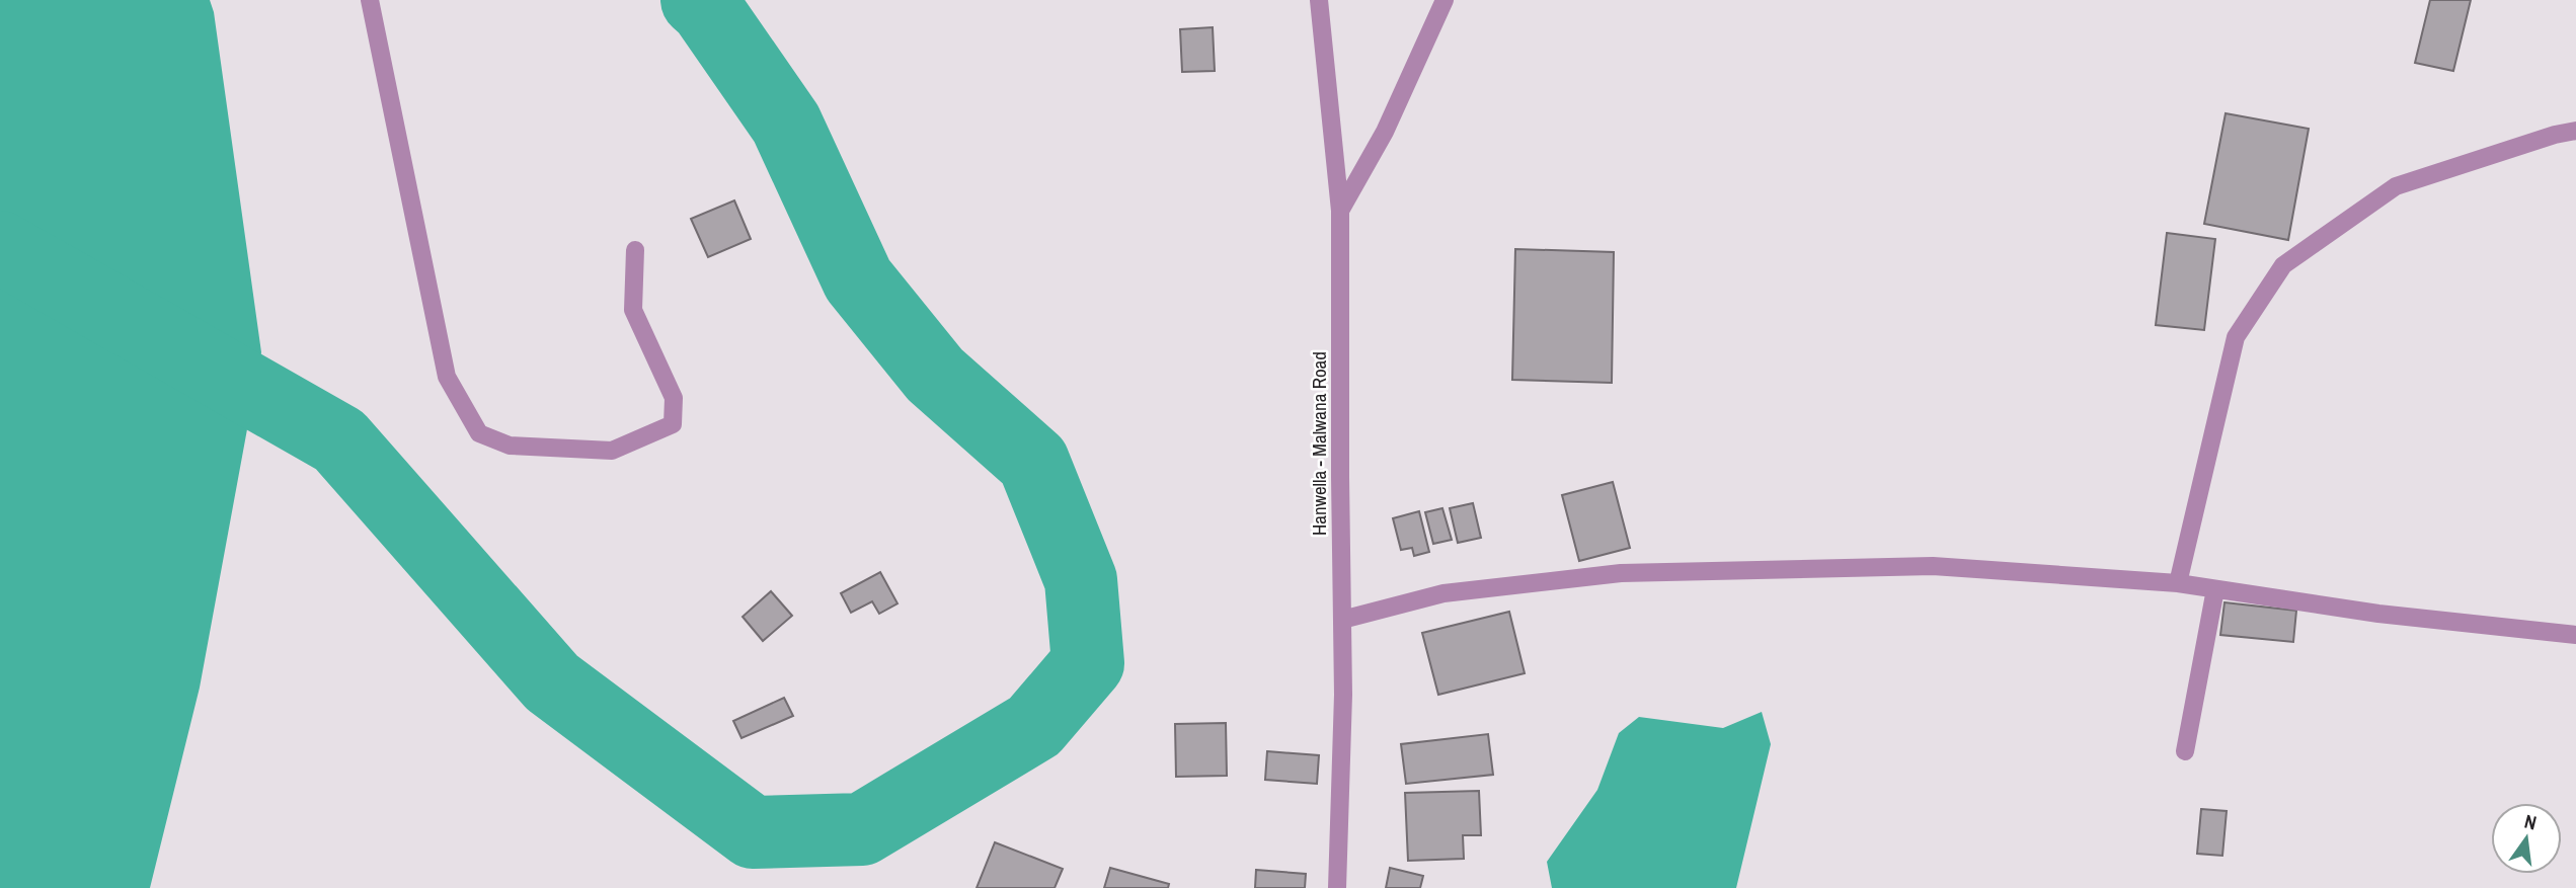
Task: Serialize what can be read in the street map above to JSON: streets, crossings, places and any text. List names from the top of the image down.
{
  "streets": {
    "street": ["Hanwella - Malwana Road"]
  },
  "north": "top"
}
